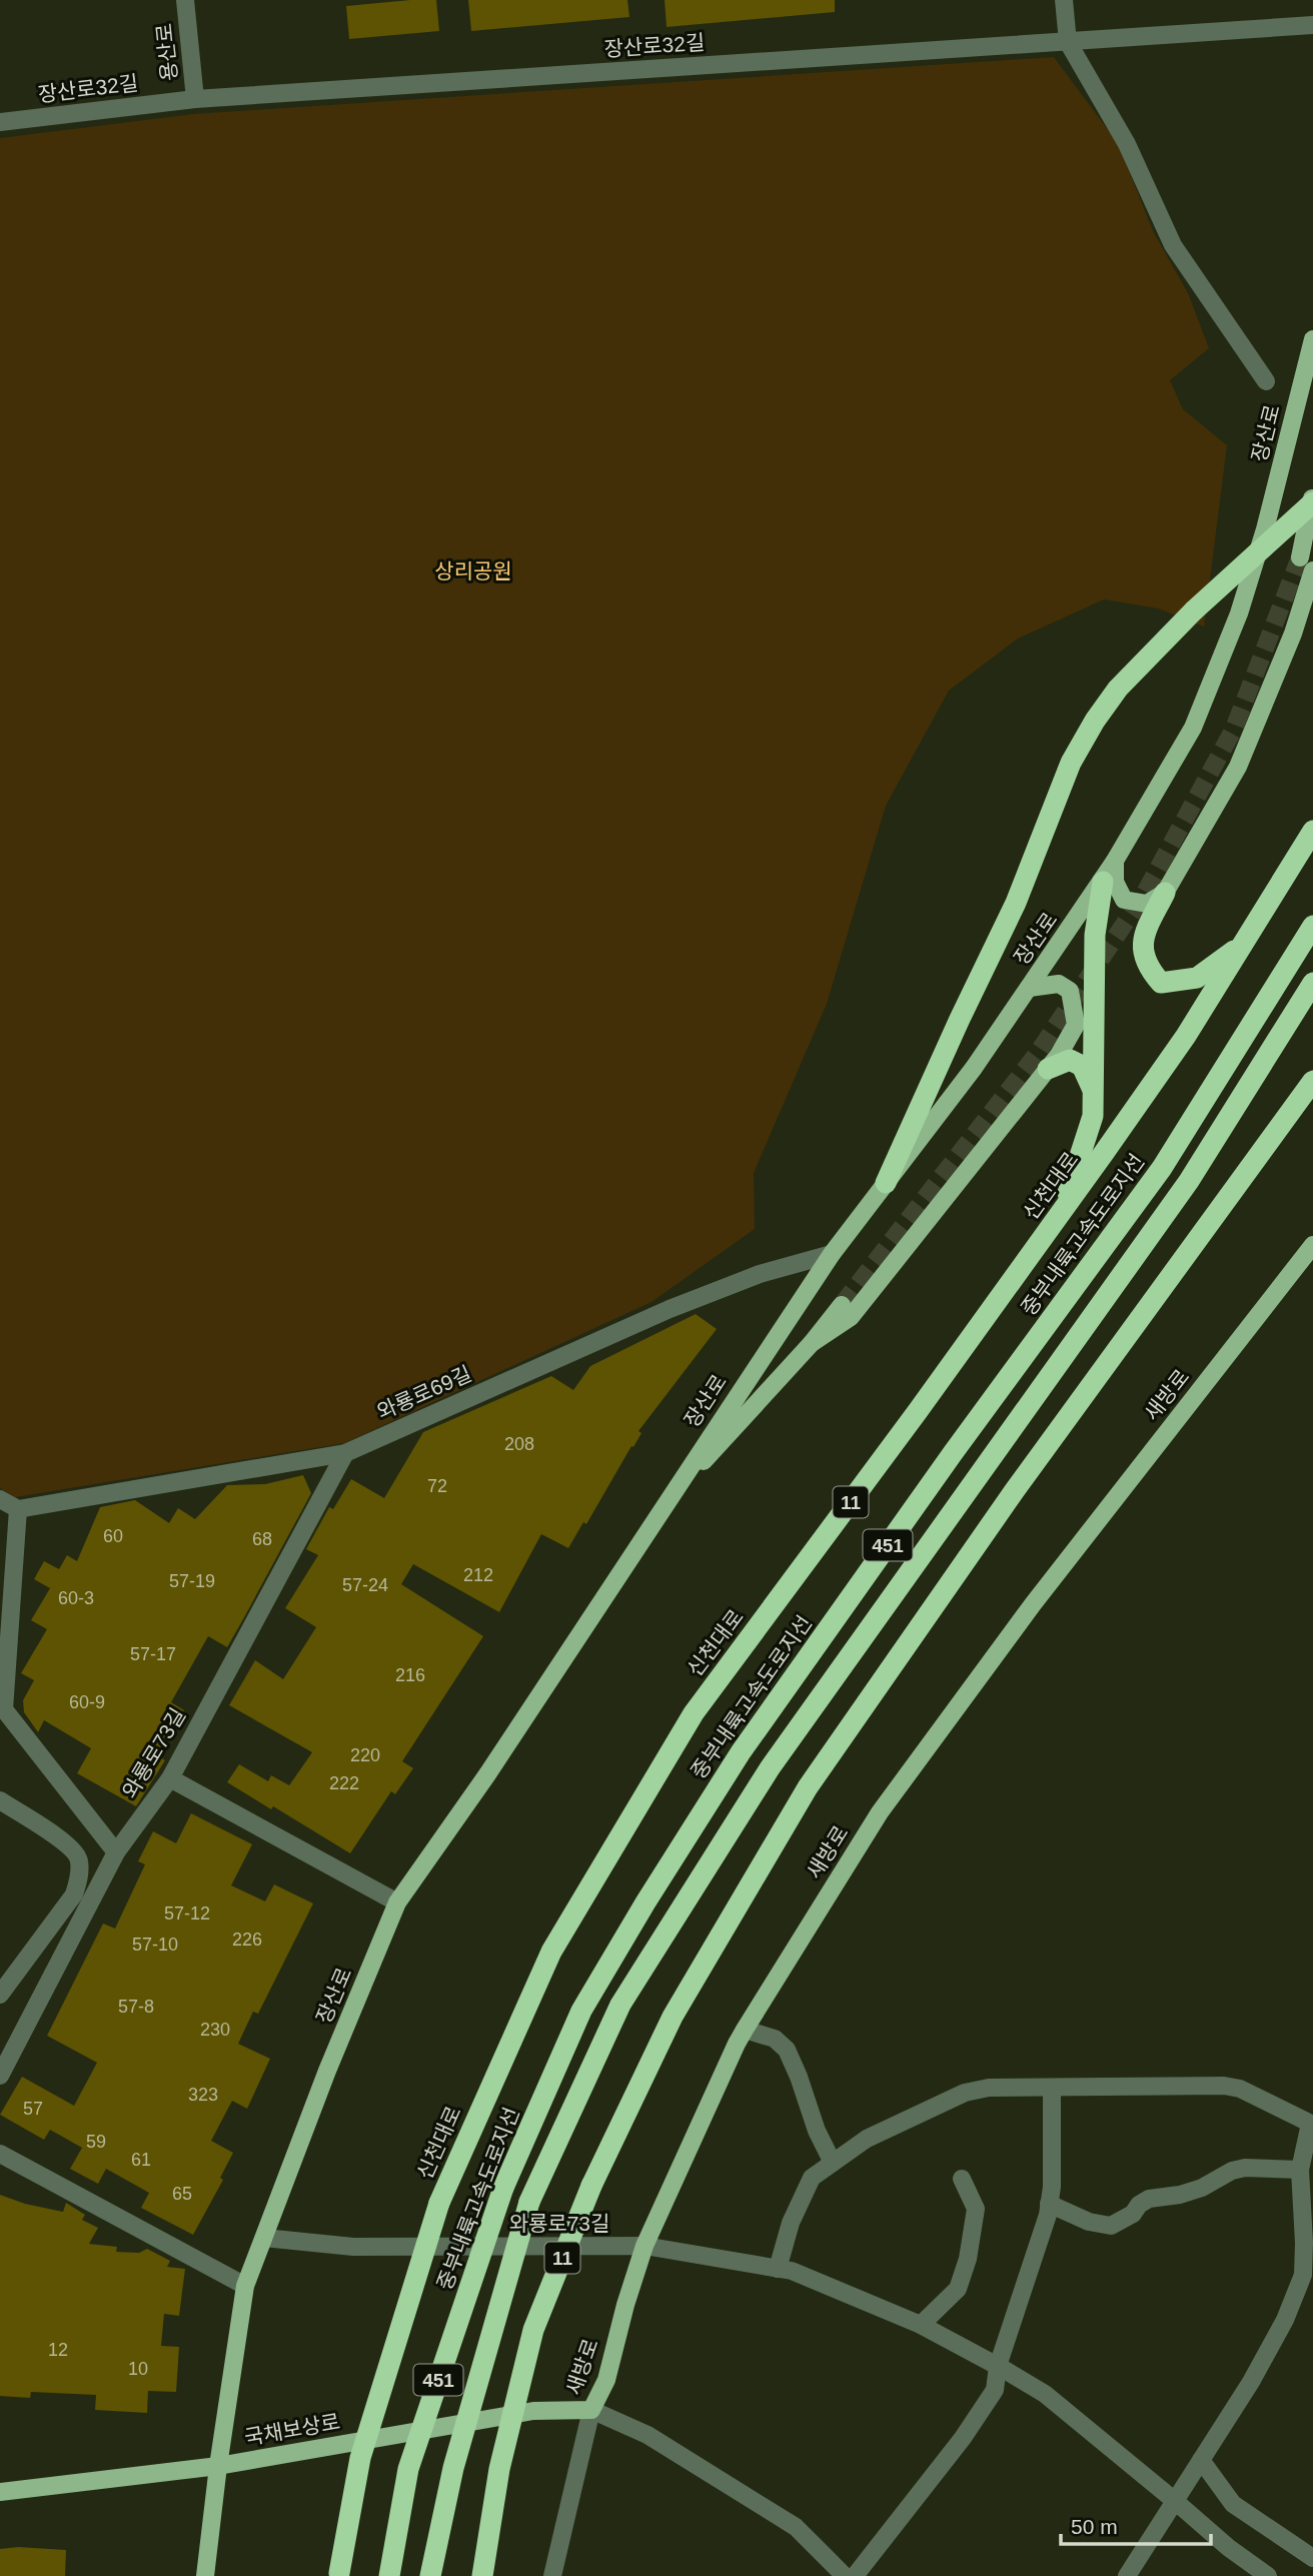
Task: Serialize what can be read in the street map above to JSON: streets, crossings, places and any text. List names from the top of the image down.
{
  "streets": {
    "highway": [
      "신천대로",
      "중부내륙고속도로지선",
      "11",
      "451"
    ],
    "main road": ["장산로", "새방로", "국채보상로"],
    "street": [
      "장산로32길",
      "용산로",
      "와룡로69길",
      "와룡로73길"
    ]
  },
  "crossings": [
    ["장산로32길", "용산로"],
    ["장산로", "와룡로69길"],
    ["장산로", "와룡로73길"],
    ["장산로", "국채보상로"],
    ["와룡로69길", "와룡로73길"],
    ["새방로", "와룡로73길"],
    ["새방로", "국채보상로"]
  ],
  "parks": ["상리공원"],
  "house_numbers": [
    "208",
    "72",
    "60",
    "68",
    "212",
    "57-19",
    "57-24",
    "60-3",
    "57-17",
    "216",
    "60-9",
    "220",
    "222",
    "57-12",
    "226",
    "57-10",
    "57-8",
    "230",
    "323",
    "57",
    "59",
    "61",
    "65",
    "12",
    "10"
  ],
  "scale_bar": "50 m"
}
